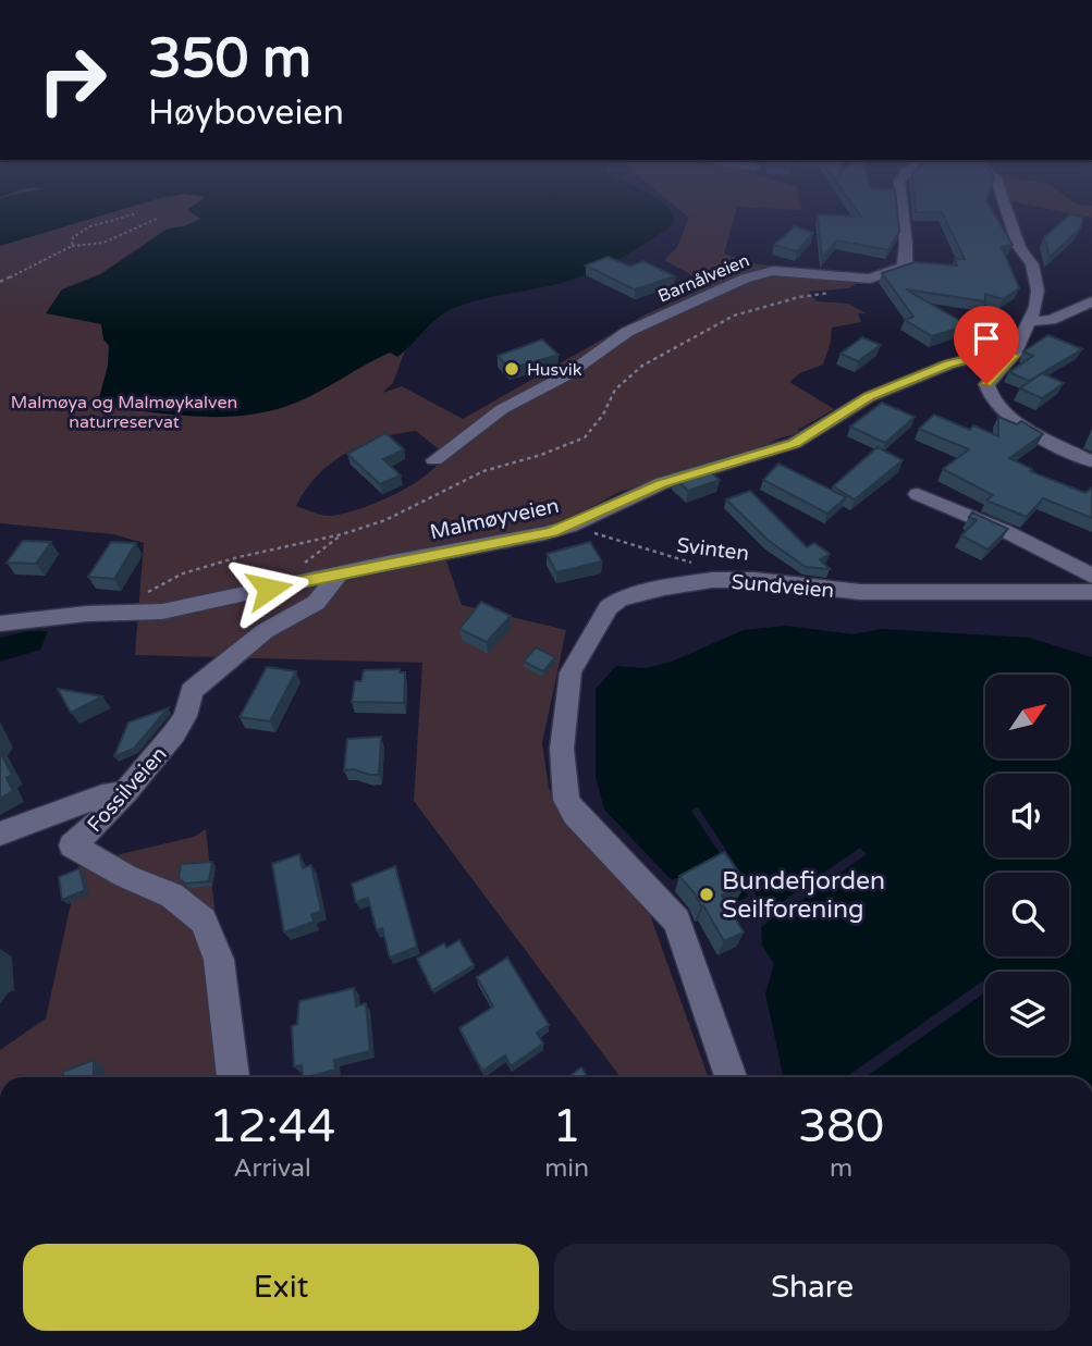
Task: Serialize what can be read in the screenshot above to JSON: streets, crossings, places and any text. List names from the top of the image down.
{
  "streets": {
    "street": [
      "Barnålveien",
      "Malmøyveien",
      "Sundveien",
      "Fossilveien"
    ],
    "path": ["Svinten"]
  },
  "crossings": [
    ["Malmøyveien", "Svinten"],
    ["Malmøyveien", "Fossilveien"]
  ],
  "parks": ["Malmøya og Malmøykalven naturreservat"],
  "places": ["Husvik", "Bundefjorden Seilforening"],
  "north": "top right",
  "page": {
    "turn": ["350 m", "Høyboveien"],
    "eta": [
      "12:44",
      "Arrival",
      "1",
      "min",
      "380",
      "m"
    ],
    "buttons": ["Exit", "Share"]
  }
}
